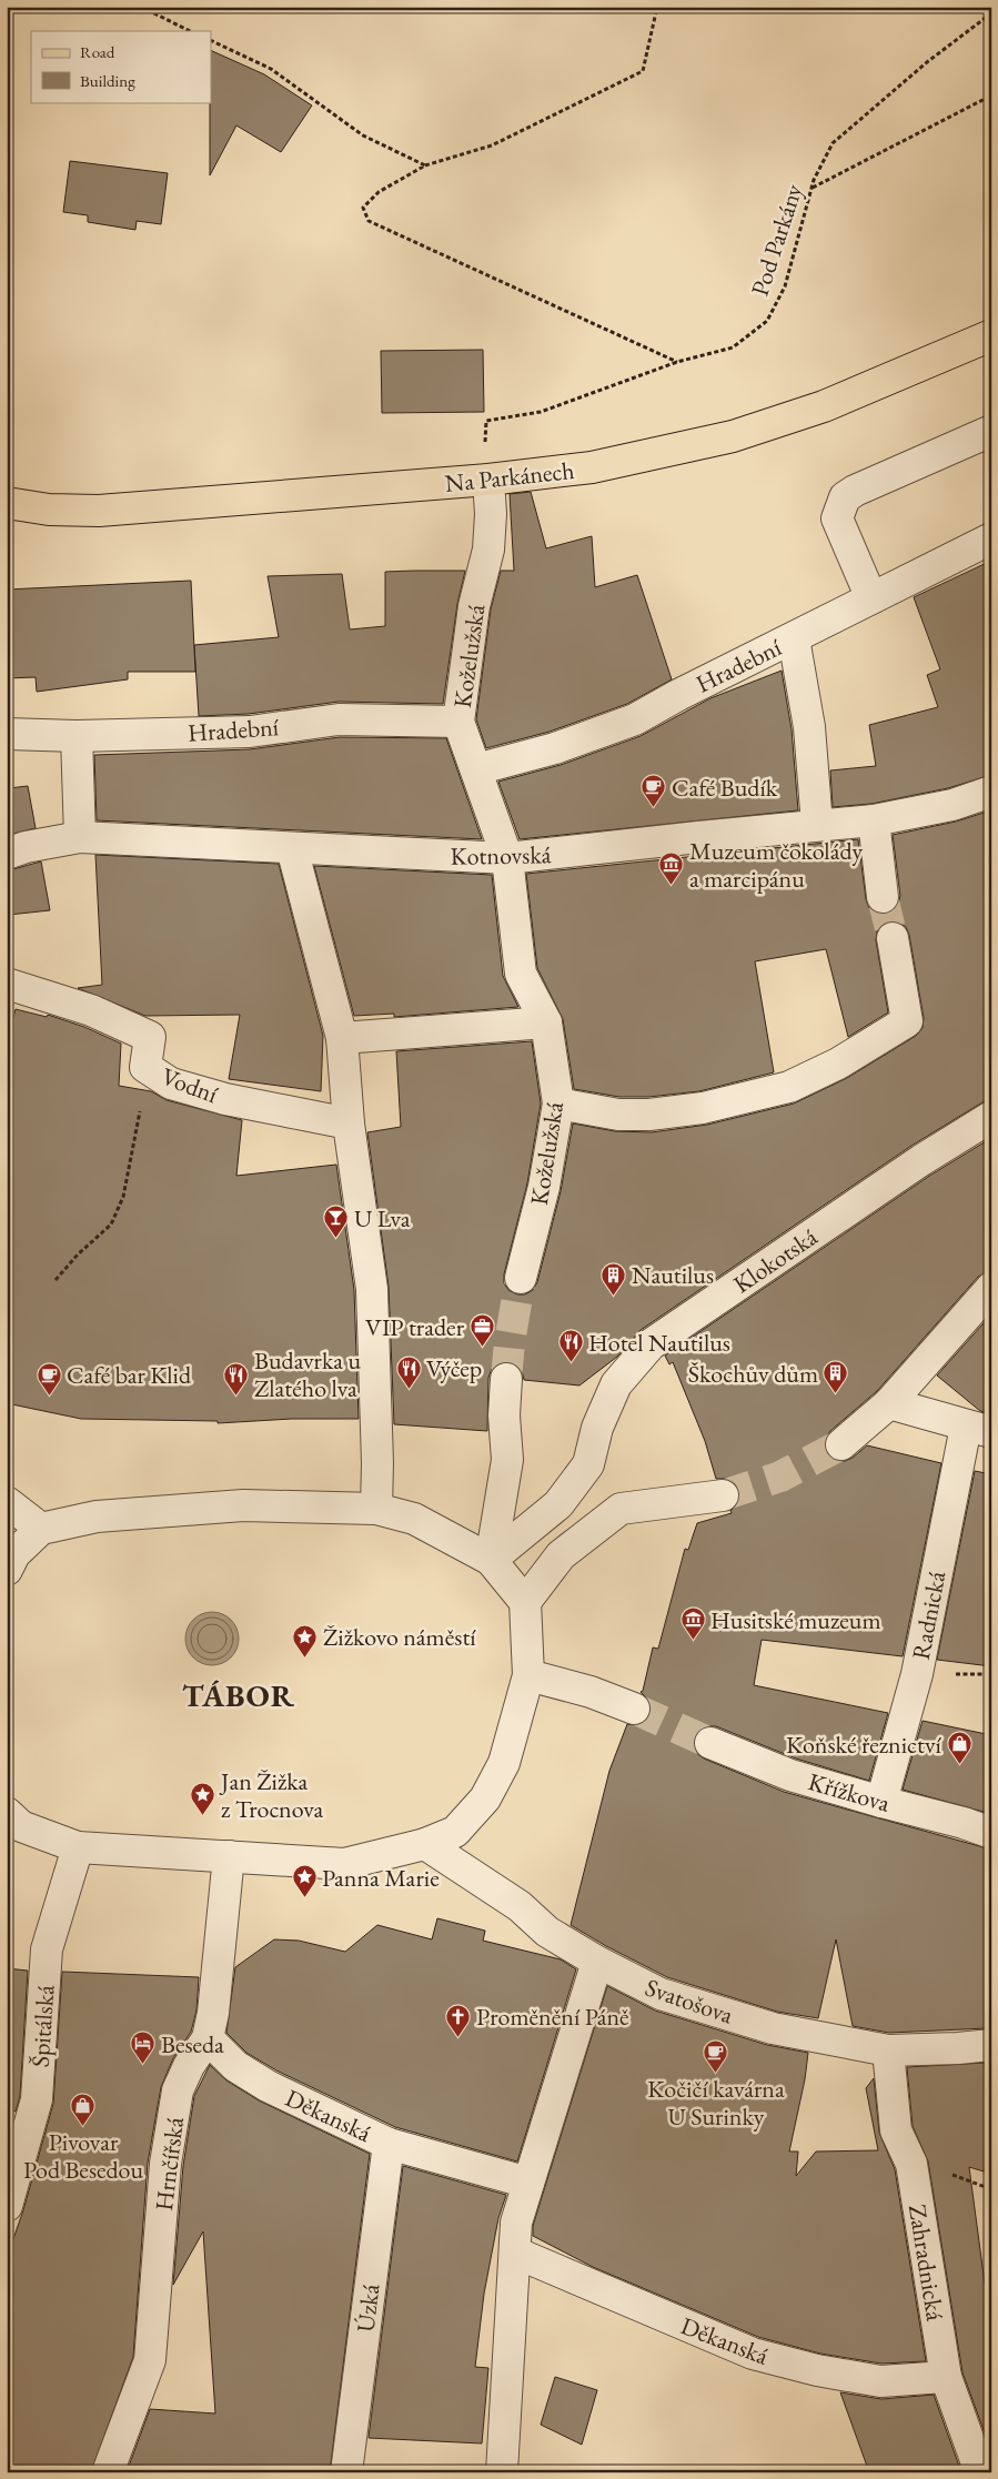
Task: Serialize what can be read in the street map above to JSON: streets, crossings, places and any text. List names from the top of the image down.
{
  "streets": {
    "main road": ["Na Parkánech"],
    "street": [
      "Koželužská",
      "Hradební",
      "Kotnovská",
      "Vodní",
      "Klokotská",
      "Radnická",
      "Křížkova",
      "Svatošova",
      "Špitálská",
      "Děkanská",
      "Hrnčířská",
      "Zahradnická",
      "Úzká"
    ],
    "path": ["Pod Parkány"]
  },
  "crossings": [
    ["Na Parkánech", "Koželužská"],
    ["Koželužská", "Hradební"],
    ["Koželužská", "Kotnovská"],
    ["Radnická", "Křížkova"],
    ["Svatošova", "Zahradnická"],
    ["Děkanská", "Hrnčířská"],
    ["Děkanská", "Zahradnická"],
    ["Děkanská", "Úzká"]
  ],
  "districts": ["TÁBOR"],
  "places": {
    "cafe": ["Café Budík", "Café bar Klid", "Kočičí kavárna U Surinky"],
    "museum": ["Muzeum čokolády a marcipánu", "Husitské muzeum"],
    "bar": ["U Lva"],
    "building": ["Nautilus", "Škochův dům"],
    "office": ["VIP trader"],
    "restaurant": ["Hotel Nautilus", "Výčep", "Budavrka u Zlatého lva"],
    "place": ["Žižkovo náměstí", "Jan Žižka z Trocnova", "Panna Marie"],
    "shop": ["Koňské řeznictví", "Pivovar Pod Besedou"],
    "church": ["Proměnění Páně"],
    "hotel": ["Beseda"]
  },
  "legend": ["Road", "Building"]
}
